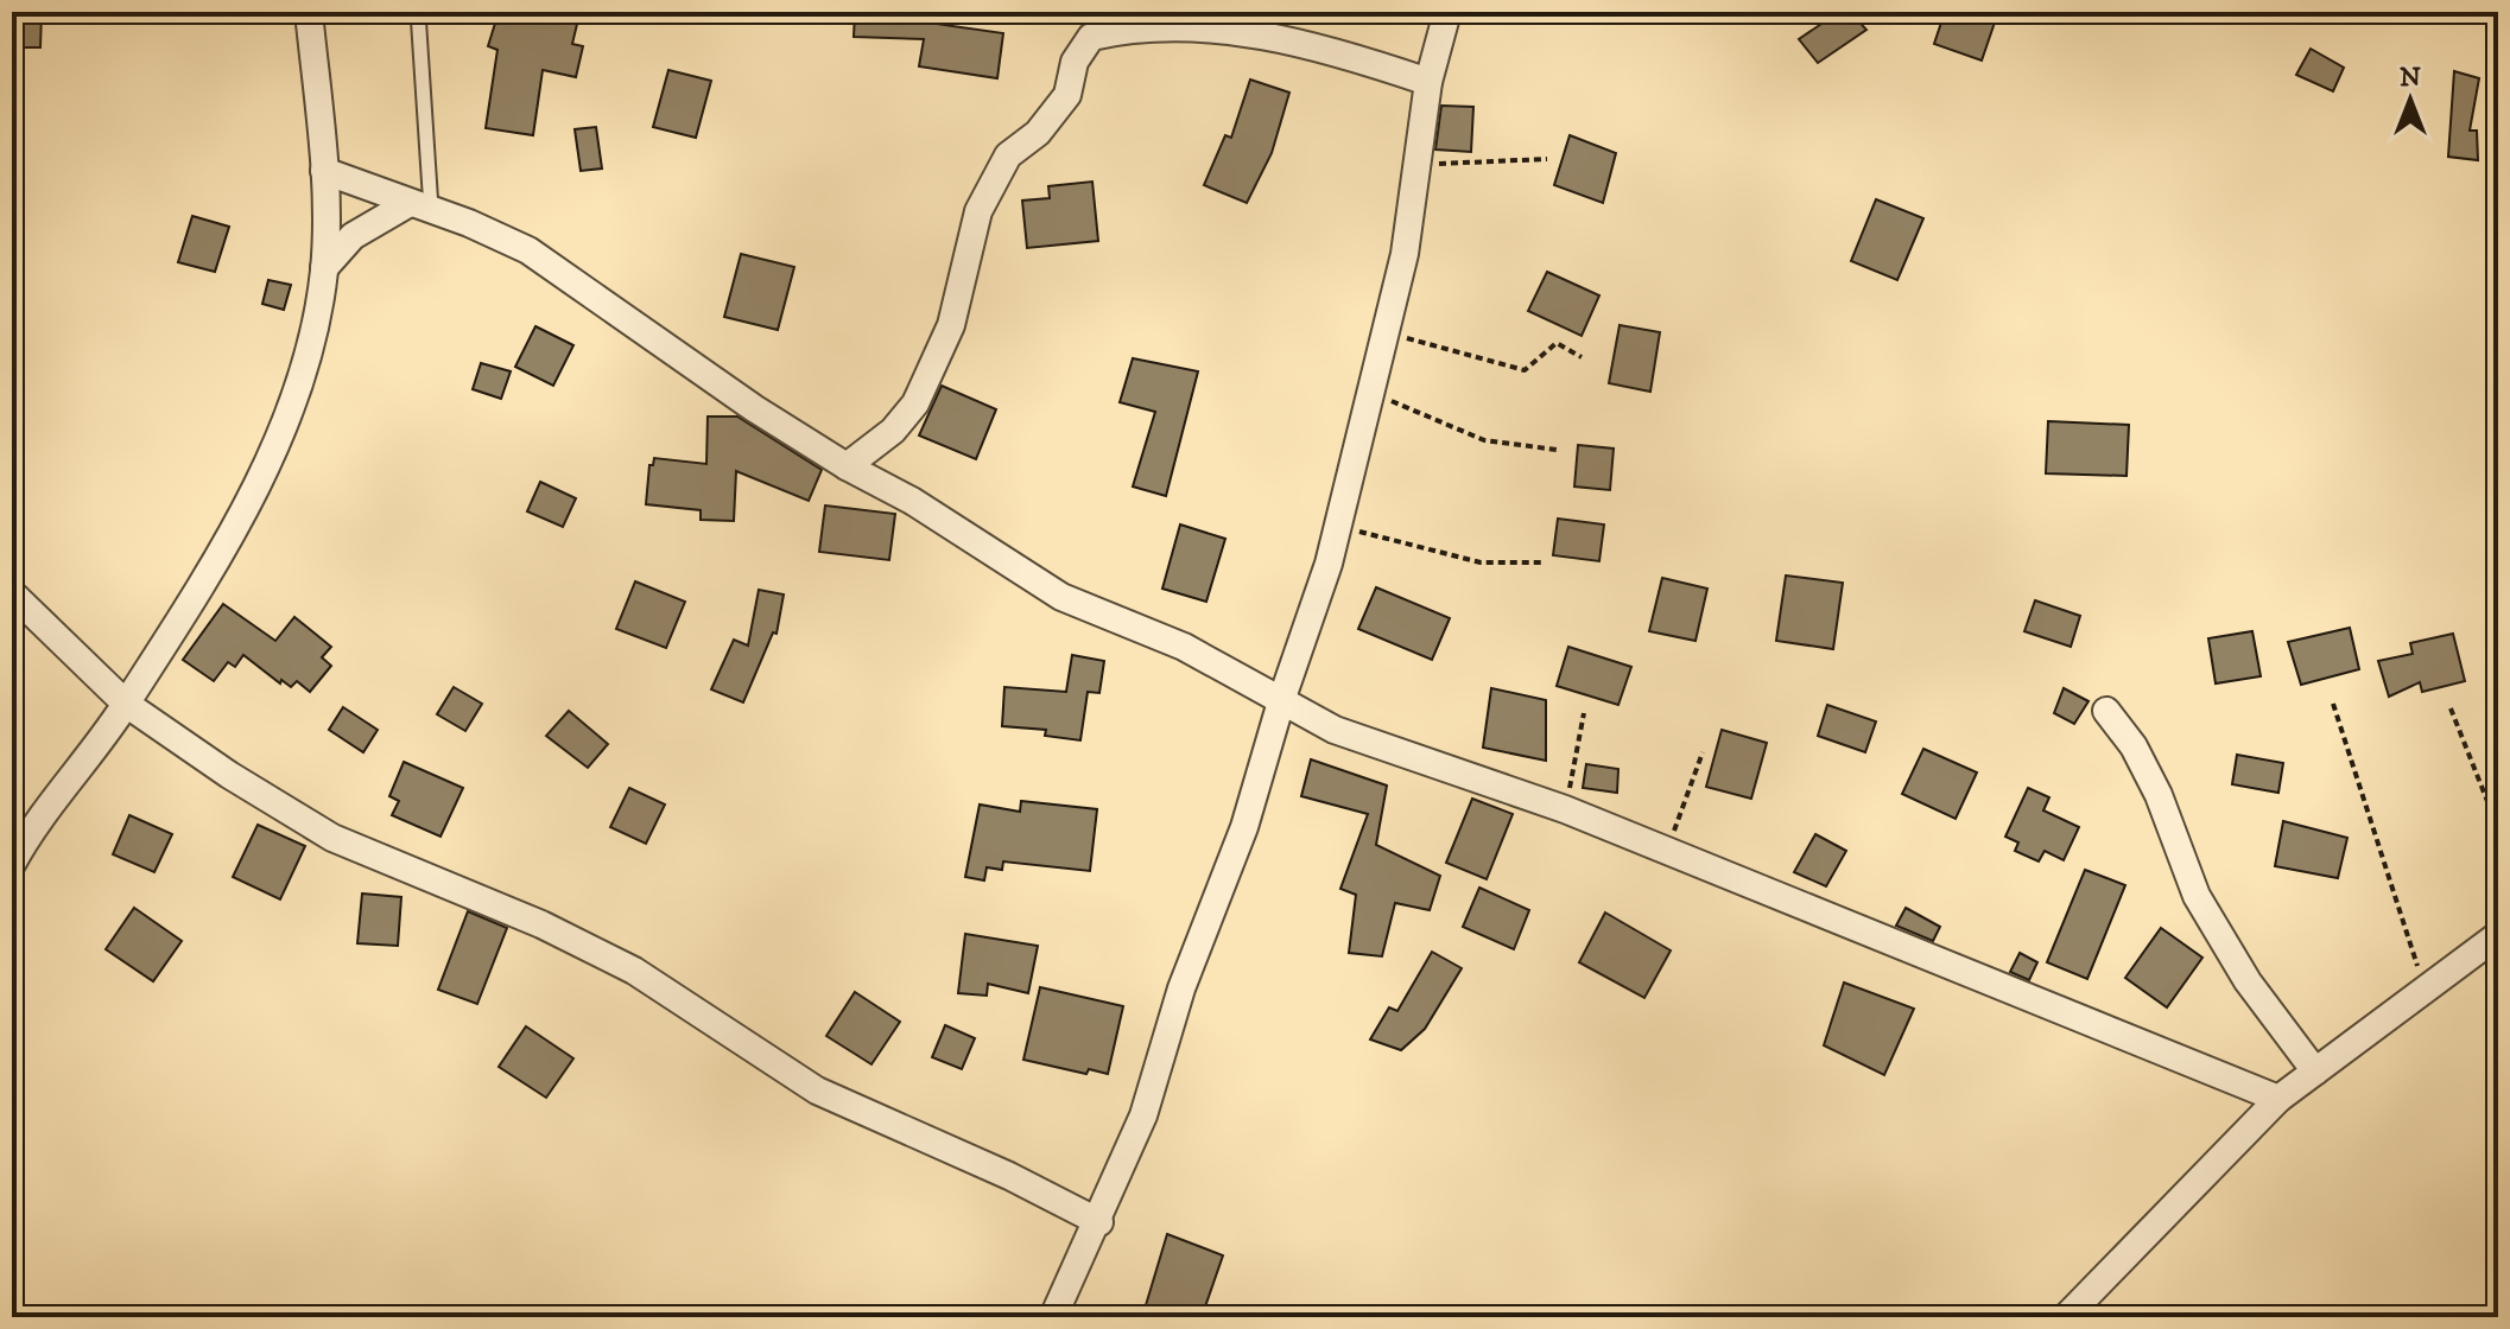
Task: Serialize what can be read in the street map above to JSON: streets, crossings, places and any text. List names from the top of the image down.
{
  "north": "top"
}
